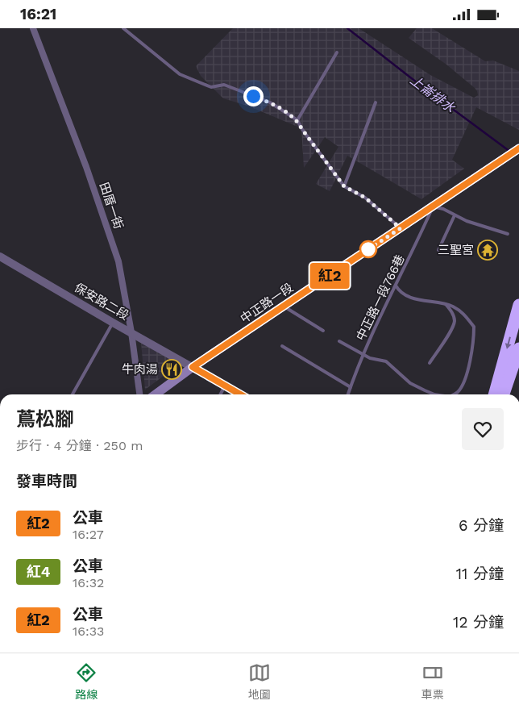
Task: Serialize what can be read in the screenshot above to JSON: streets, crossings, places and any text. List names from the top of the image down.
{
  "streets": {
    "main road": ["中正路一段"],
    "street": ["田厝一街", "保安路二段"],
    "lane": ["中正路一段766巷"]
  },
  "crossings": [
    ["田厝一街", "保安路二段"],
    ["中正路一段766巷", "中正路一段"],
    ["保安路二段", "中正路一段"]
  ],
  "water": ["上崙排水"],
  "places": {
    "temple": ["三聖宮"],
    "restaurant": ["牛肉湯"]
  },
  "lines": ["bus line 紅2"],
  "page": {
    "status": "16:21",
    "on_map": "紅2",
    "heading": [
      ["蔦松腳", "步行 · 4 分鐘 · 250 m"],
      "發車時間"
    ],
    "list": [
      {
        "mark": "紅2",
        "name": "公車",
        "note": "16:27",
        "value": "6 分鐘"
      },
      {
        "mark": "紅4",
        "name": "公車",
        "note": "16:32",
        "value": "11 分鐘"
      },
      {
        "mark": "紅2",
        "name": "公車",
        "note": "16:33",
        "value": "12 分鐘"
      }
    ],
    "tabs": ["路線", "地圖", "車票"]
  }
}
